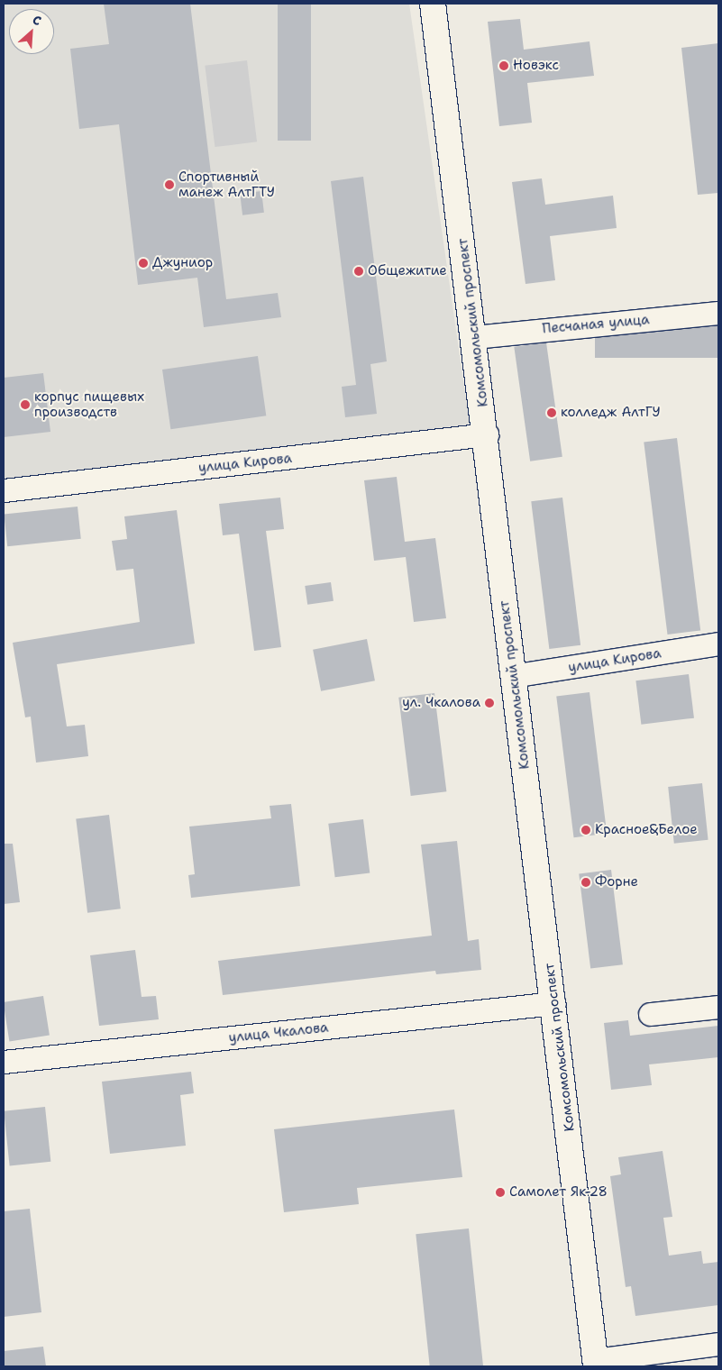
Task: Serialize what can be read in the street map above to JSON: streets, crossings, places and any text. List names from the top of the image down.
{
  "streets": {
    "main road": ["Комсомольский проспект"],
    "street": ["Песчаная улица", "улица Кирова", "улица Чкалова"]
  },
  "crossings": [
    ["Комсомольский проспект", "Песчаная улица"],
    ["Комсомольский проспект", "улица Кирова"],
    ["Комсомольский проспект", "улица Чкалова"]
  ],
  "places": [
    "Новэкс",
    "Спортивный манеж АлтГТУ",
    "Джуниор",
    "Общежитие",
    "корпус пищевых производств",
    "колледж АлтГУ",
    "ул. Чкалова",
    "Красное&Белое",
    "Форне",
    "Самолет Як-28"
  ],
  "north": "top right"
}
